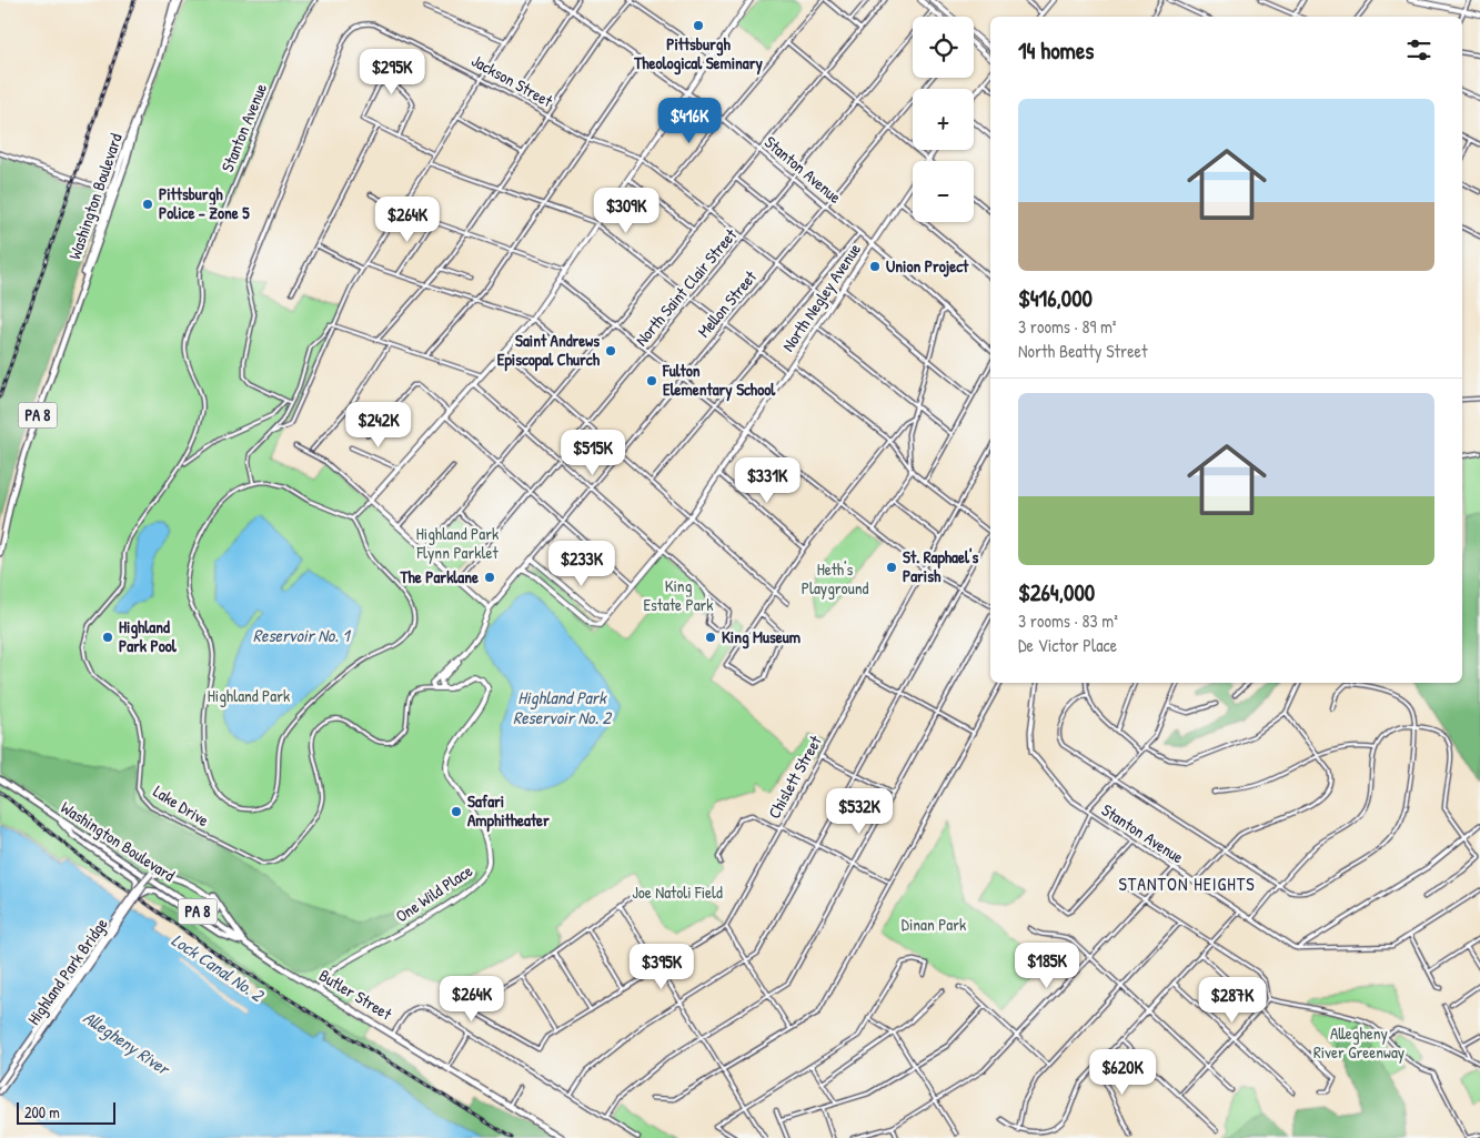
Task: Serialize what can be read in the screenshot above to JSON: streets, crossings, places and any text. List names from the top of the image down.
{
  "streets": {
    "highway": [
      "Washington Boulevard",
      "PA 8",
      "Highland Park Bridge",
      "Butler Street"
    ],
    "main road": ["North Negley Avenue", "Mellon Street", "One Wild Place"],
    "street": [
      "Jackson Street",
      "Stanton Avenue",
      "North Saint Clair Street",
      "Chislett Street",
      "Lake Drive"
    ]
  },
  "crossings": [
    ["Jackson Street", "North Saint Clair Street"],
    ["Jackson Street", "North Negley Avenue"],
    ["Jackson Street", "Mellon Street"],
    ["Stanton Avenue", "North Saint Clair Street"],
    ["Stanton Avenue", "North Negley Avenue"],
    ["Stanton Avenue", "Mellon Street"],
    ["Stanton Avenue", "Lake Drive"],
    ["Washington Boulevard", "Butler Street"],
    ["North Negley Avenue", "Mellon Street"],
    ["Lake Drive", "One Wild Place"],
    ["One Wild Place", "Butler Street"]
  ],
  "districts": ["STANTON HEIGHTS"],
  "water": [
    "Reservoir No. 1",
    "Highland Park Reservoir No. 2",
    "Lock Canal No. 2",
    "Allegheny River"
  ],
  "parks": [
    "Highland Park Flynn Parklet",
    "Heth's Playground",
    "King Estate Park",
    "Highland Park",
    "Joe Natoli Field",
    "Dinan Park",
    "Allegheny River Greenway"
  ],
  "places": [
    "Pittsburgh Theological Seminary",
    "Pittsburgh Police - Zone 5",
    "Union Project",
    "Saint Andrews Episcopal Church",
    "Fulton Elementary School",
    "St. Raphael's Parish",
    "The Parklane",
    "Highland Park Pool",
    "King Museum",
    "Safari Amphitheater"
  ],
  "scale_bar": "200 m",
  "page": {
    "map_buttons": ["+", "−"],
    "heading": "14 homes",
    "price": [
      "$295K",
      "$416K",
      "$309K",
      "$264K",
      "$242K",
      "$515K",
      "$331K",
      "$233K",
      "$532K",
      "$185K",
      "$395K",
      "$264K",
      "$287K",
      "$620K"
    ],
    "list": [
      {
        "name": "$416,000",
        "note": "3 rooms · 89 m² · North Beatty Street"
      },
      {
        "name": "$264,000",
        "note": "3 rooms · 83 m² · De Victor Place"
      }
    ],
    "scale": "200 m"
  }
}
